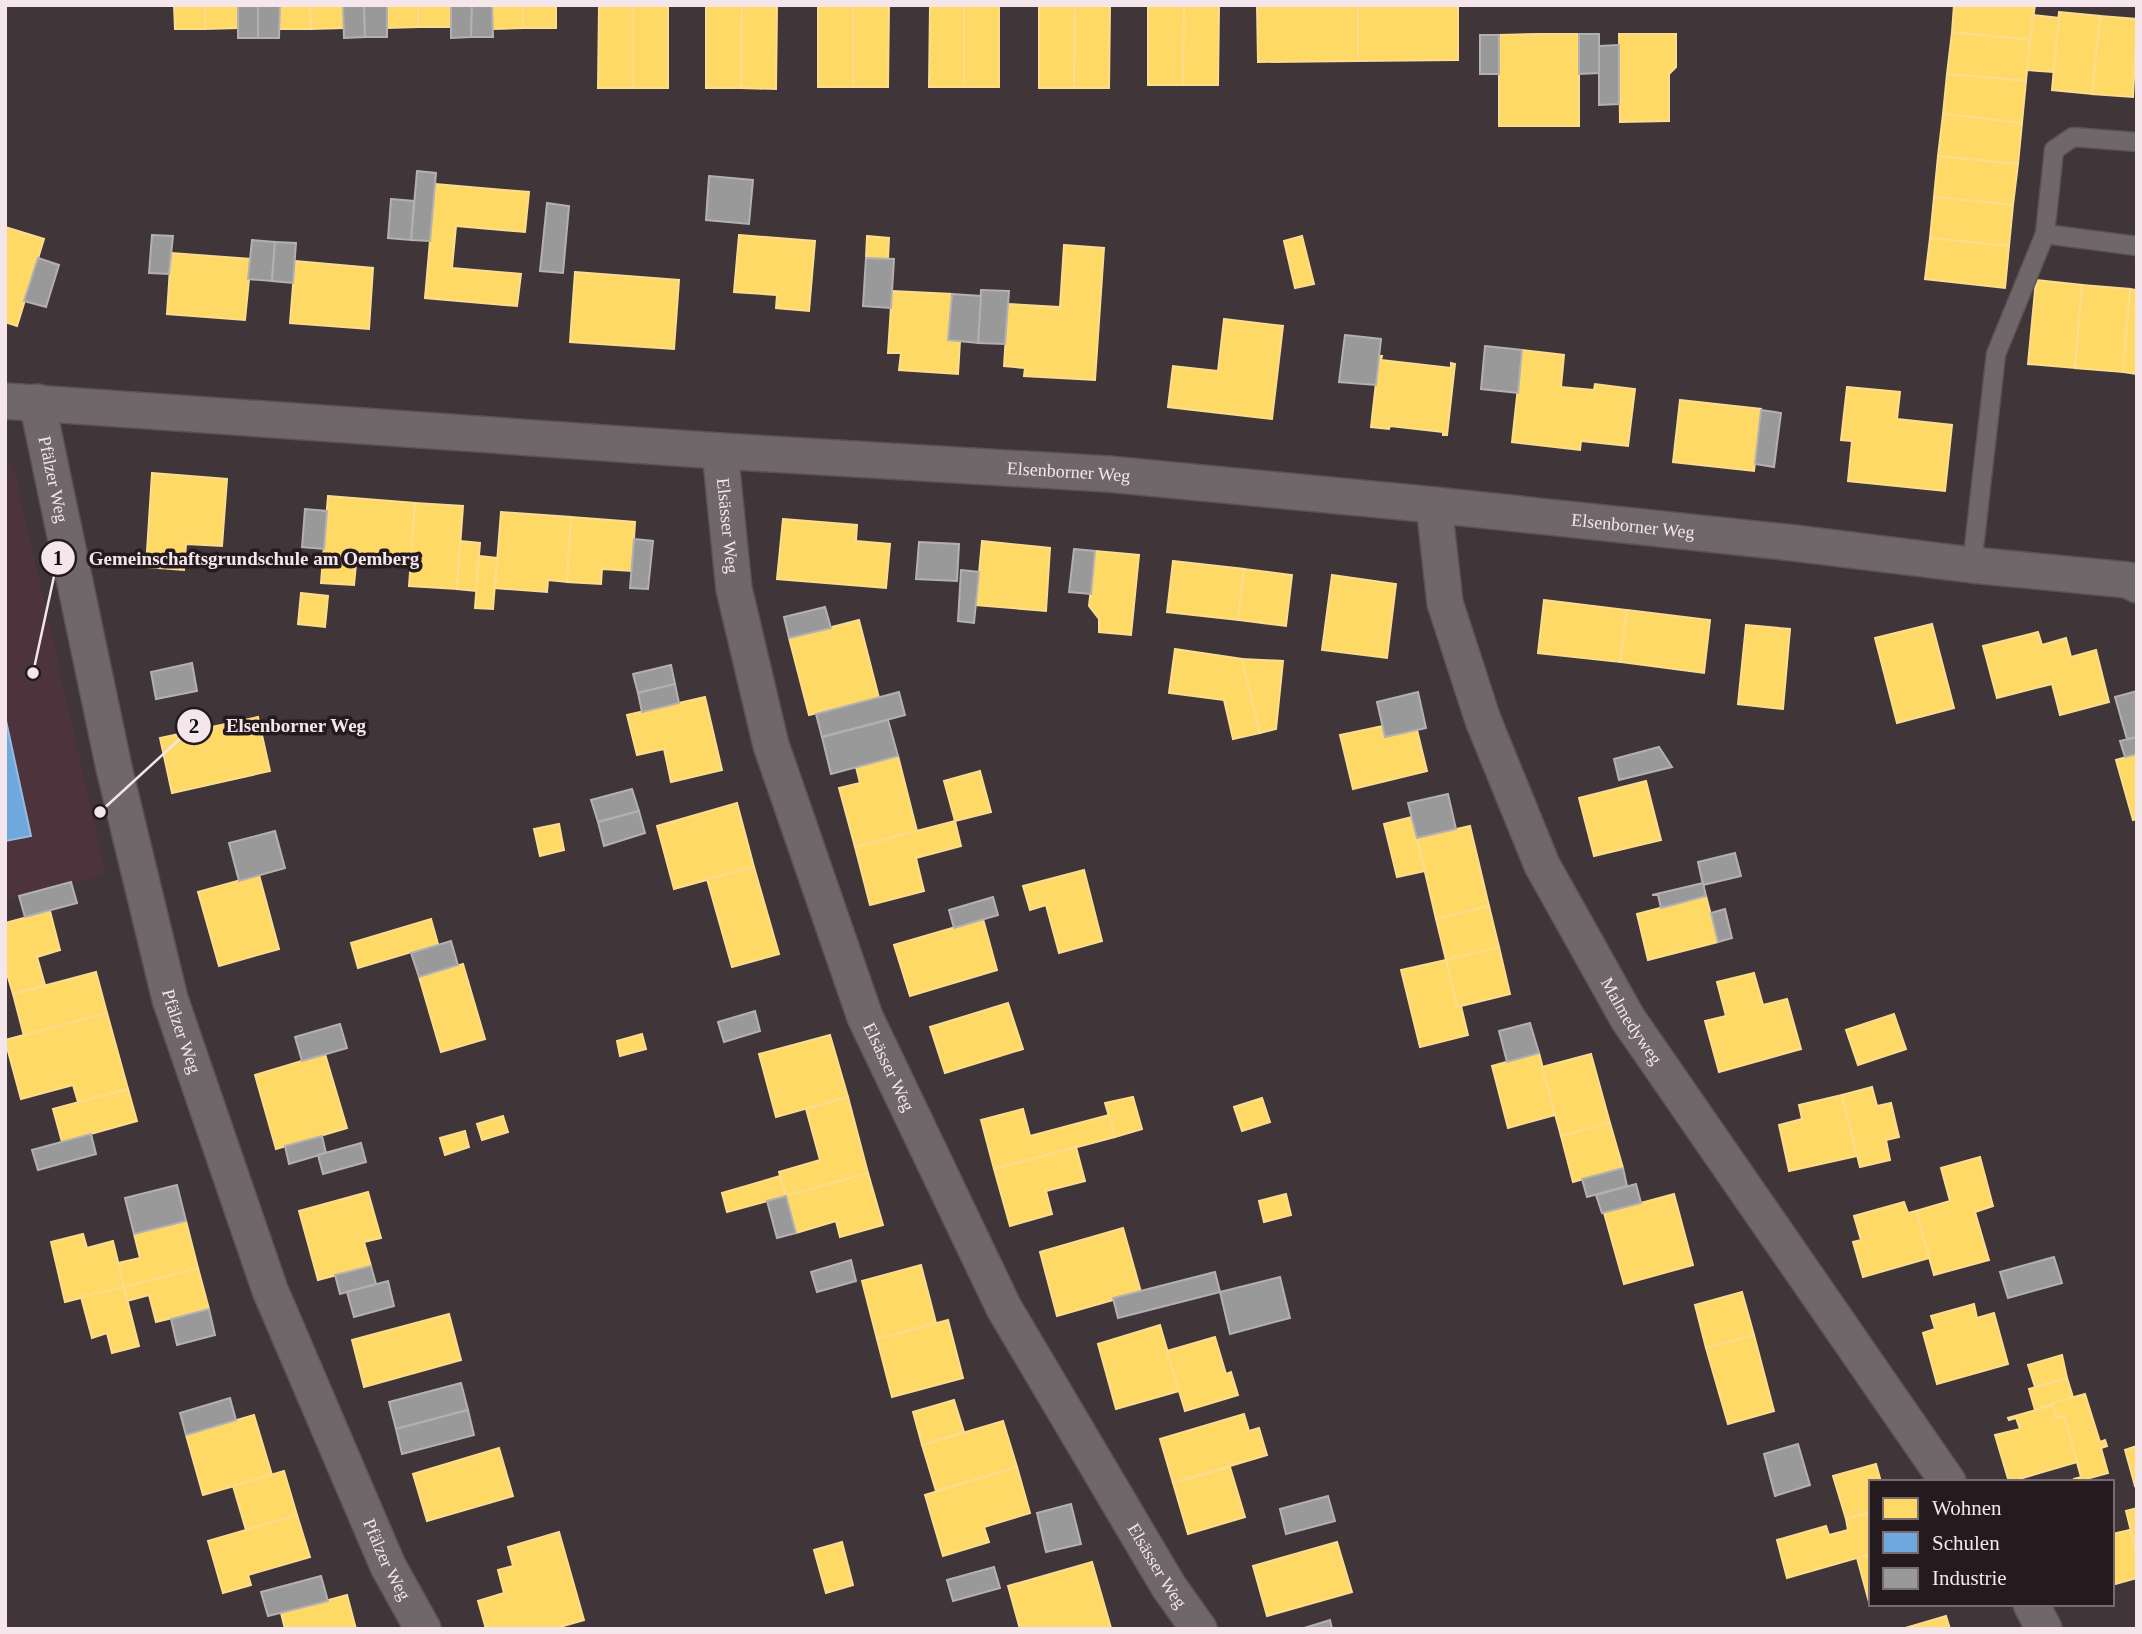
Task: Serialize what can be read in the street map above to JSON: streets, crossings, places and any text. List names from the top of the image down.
{
  "streets": {
    "street": [
      "Elsenborner Weg",
      "Pfälzer Weg",
      "Elsässer Weg",
      "Malmedyweg"
    ]
  },
  "crossings": [
    ["Elsenborner Weg", "Pfälzer Weg"],
    ["Elsenborner Weg", "Elsässer Weg"],
    ["Elsenborner Weg", "Malmedyweg"]
  ],
  "places": ["Gemeinschaftsgrundschule am Oemberg", "Elsenborner Weg"],
  "legend": ["Wohnen", "Schulen", "Industrie"]
}
